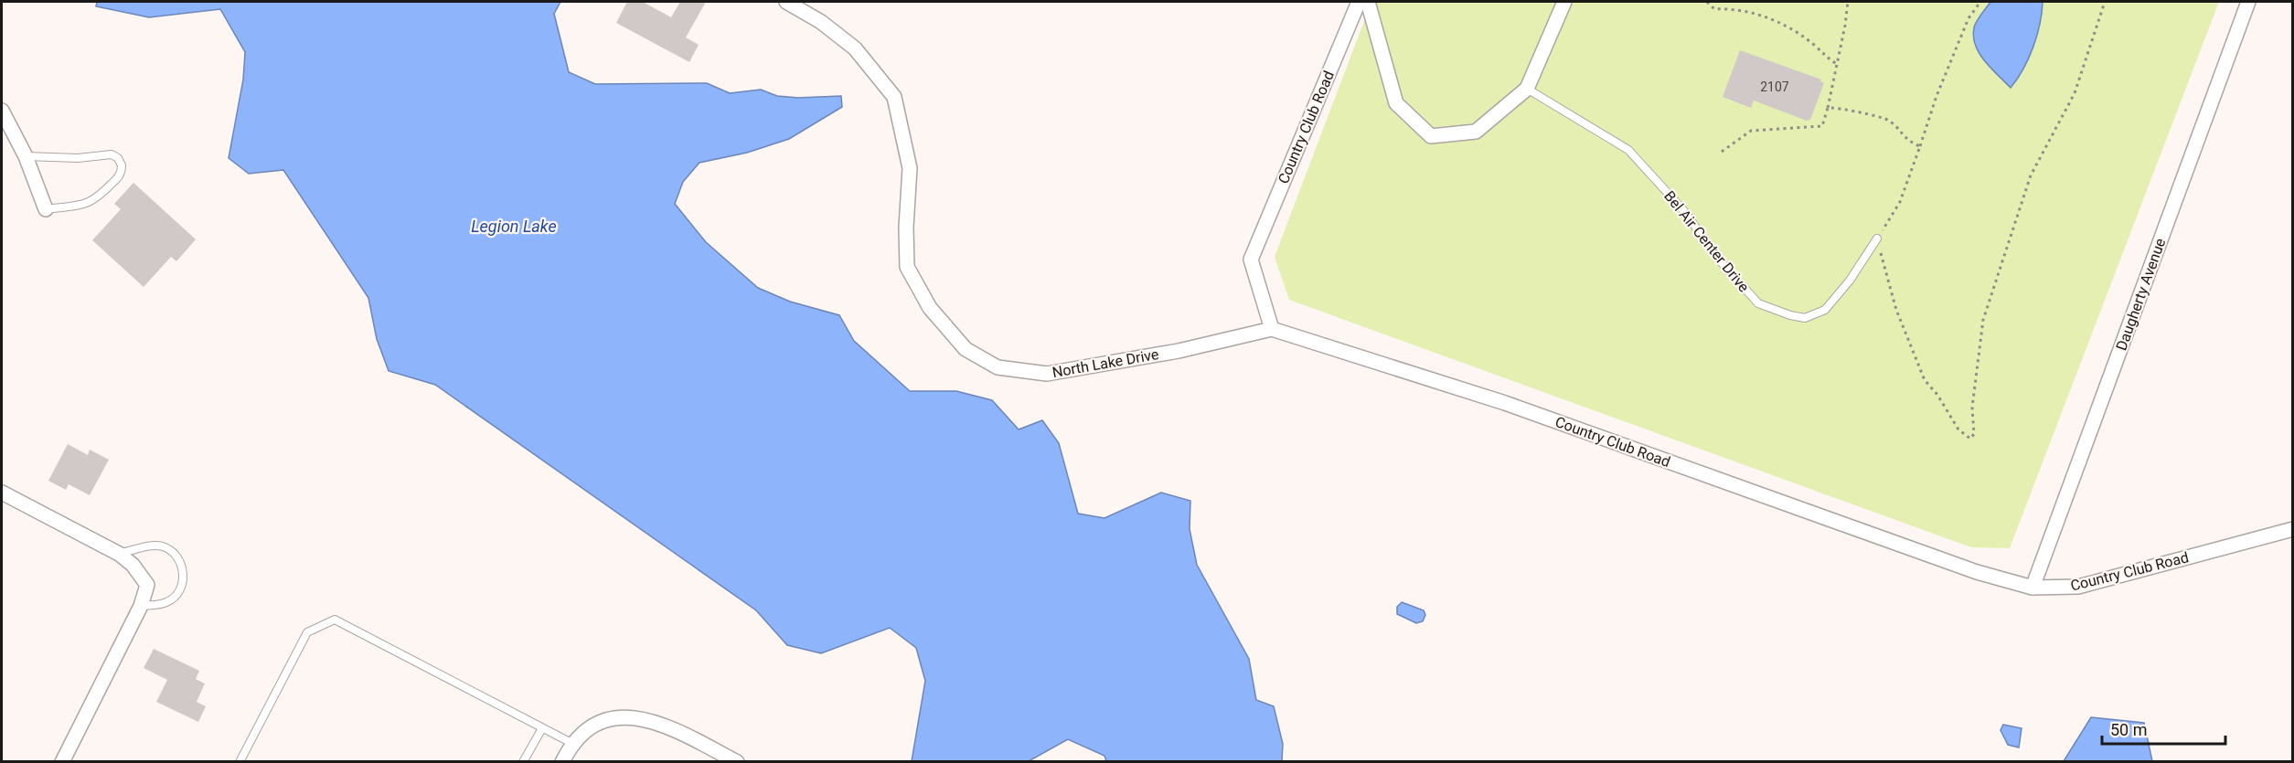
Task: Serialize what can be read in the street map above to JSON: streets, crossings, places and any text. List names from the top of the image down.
{
  "streets": {
    "street": ["Country Club Road", "Daugherty Avenue", "North Lake Drive"],
    "lane": ["Bel Air Center Drive"]
  },
  "crossings": [
    ["Country Club Road", "Daugherty Avenue"],
    ["Country Club Road", "North Lake Drive"]
  ],
  "water": ["Legion Lake"],
  "house_numbers": ["2107"],
  "scale_bar": "50 m"
}
